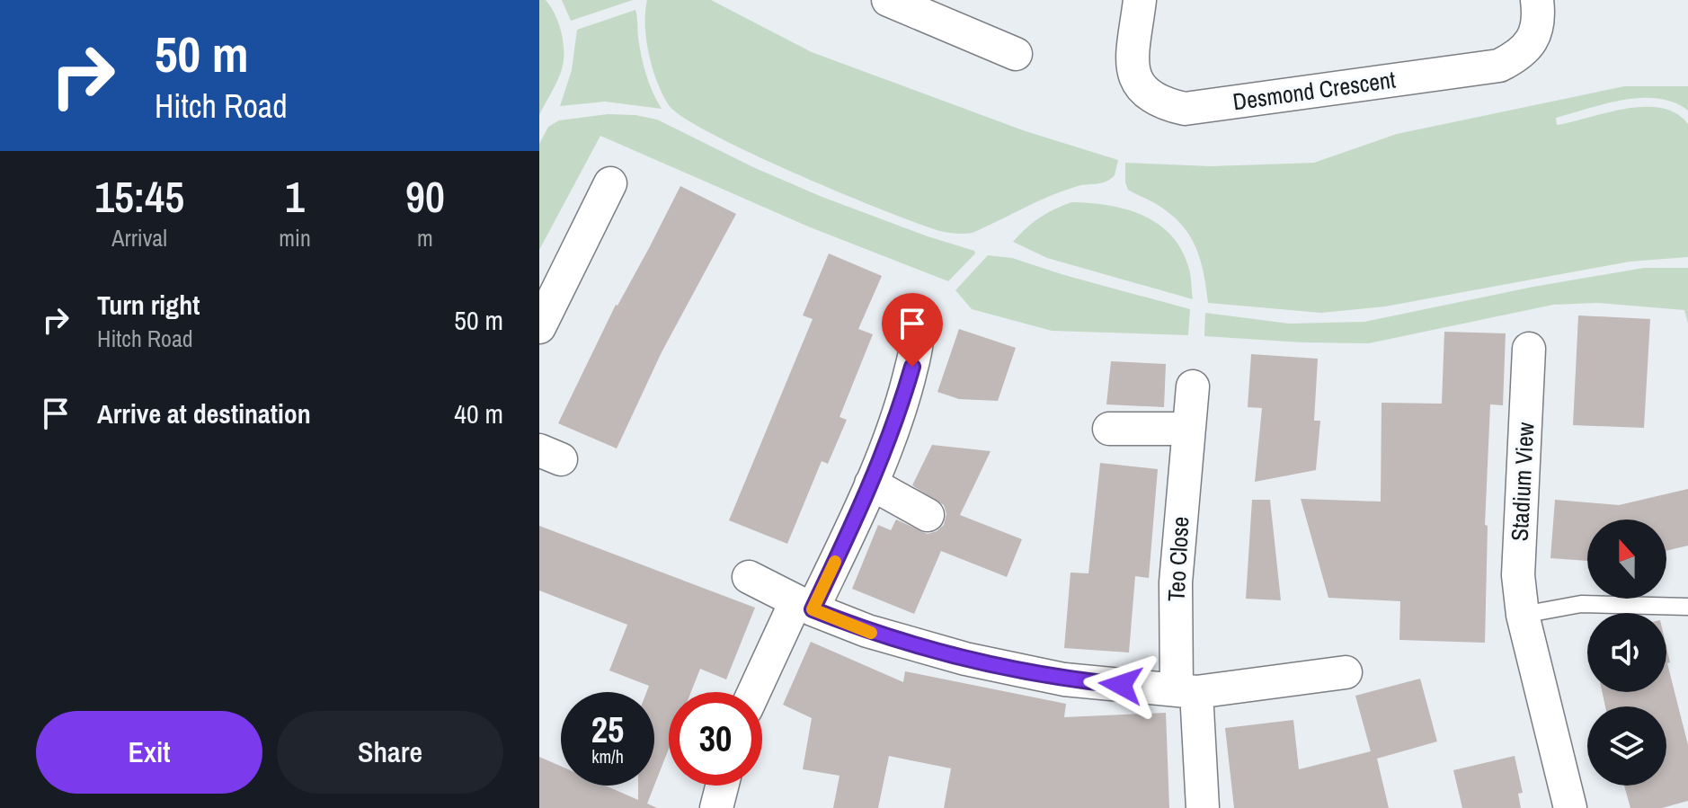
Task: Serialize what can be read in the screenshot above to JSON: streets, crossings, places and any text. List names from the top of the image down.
{
  "streets": {
    "street": ["Desmond Crescent", "Stadium View", "Teo Close"]
  },
  "north": "top",
  "page": {
    "turn": ["50 m", "Hitch Road"],
    "eta": [
      "15:45",
      "Arrival",
      "1",
      "min",
      "90",
      "m"
    ],
    "list": [
      {
        "name": "Turn right",
        "note": "Hitch Road",
        "value": "50 m"
      },
      {
        "name": "Arrive at destination",
        "value": "40 m"
      }
    ],
    "speed": "25 km/h",
    "limit": "30",
    "buttons": ["Exit", "Share"]
  }
}
